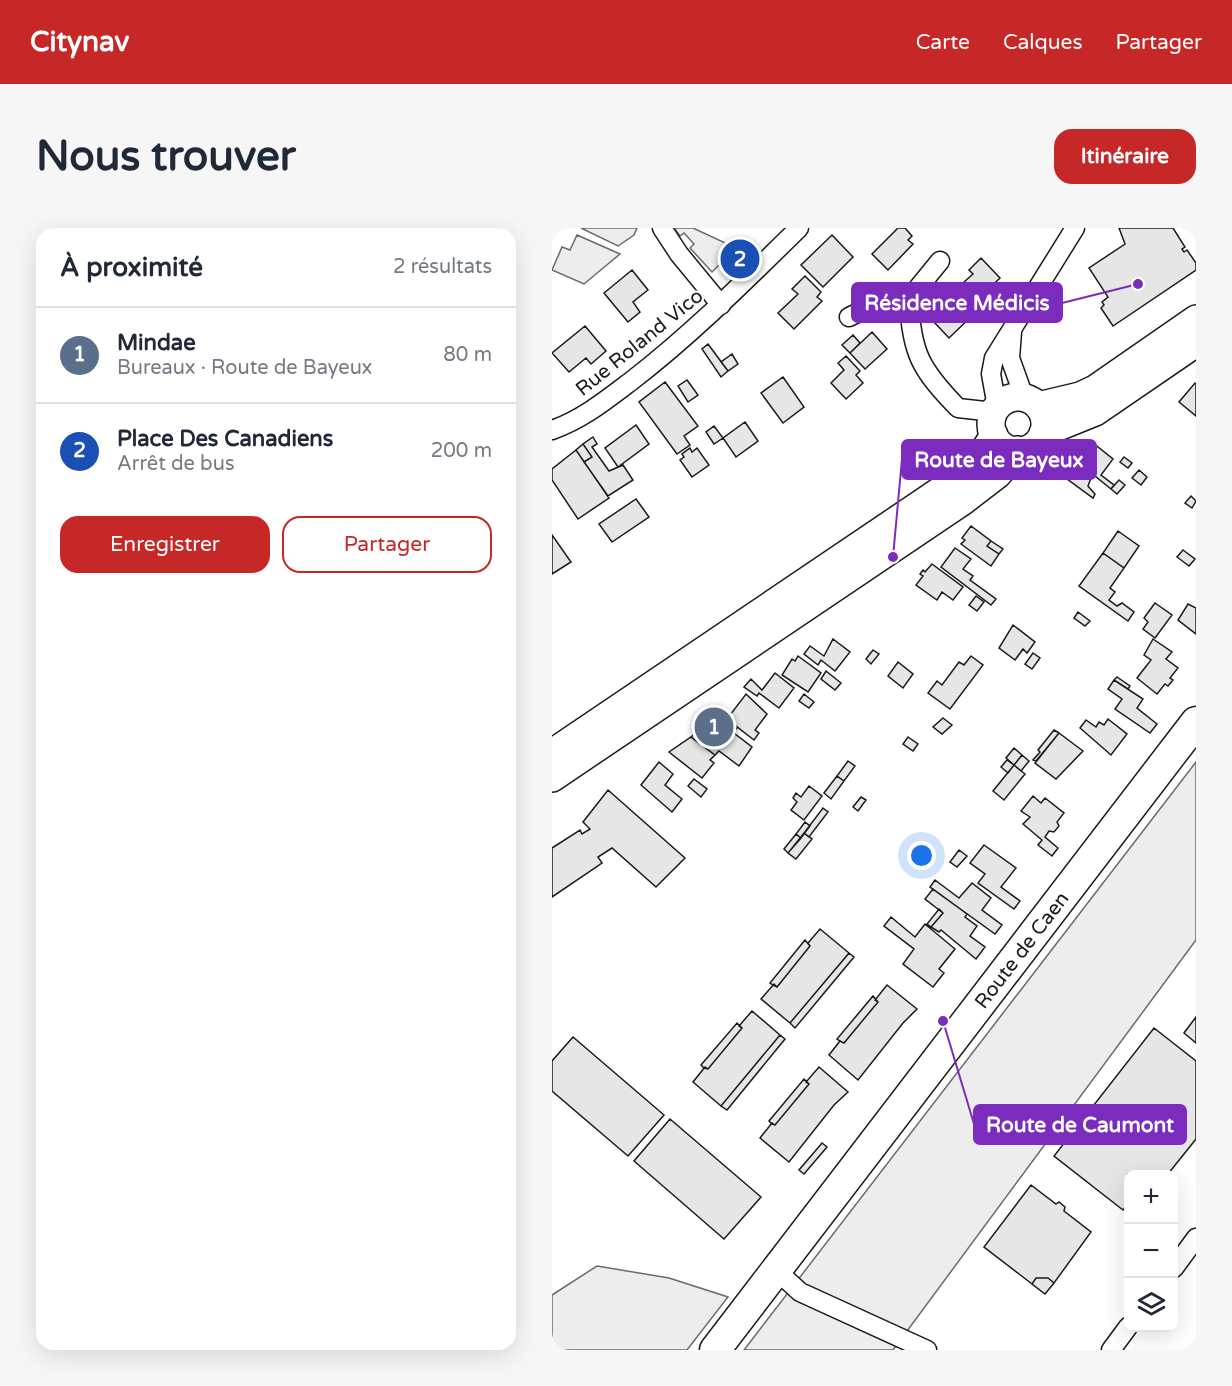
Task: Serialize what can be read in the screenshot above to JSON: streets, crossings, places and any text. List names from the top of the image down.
{
  "streets": {
    "main road": ["Route de Caen"],
    "street": ["Rue Roland Vico"]
  },
  "places": ["Résidence Médicis", "Route de Bayeux", "Route de Caumont"],
  "page": {
    "header": "Citynav",
    "nav": ["Carte", "Calques", "Partager"],
    "buttons": [
      "Itinéraire",
      ["Enregistrer", "Partager"]
    ],
    "title": "Nous trouver",
    "heading": ["À proximité", "2 résultats"],
    "pins": ["2", "1"],
    "list": [
      {
        "mark": "1",
        "name": "Mindae",
        "note": "Bureaux · Route de Bayeux",
        "value": "80 m"
      },
      {
        "mark": "2",
        "name": "Place Des Canadiens",
        "note": "Arrêt de bus",
        "value": "200 m"
      }
    ],
    "map_buttons": ["+", "−"]
  }
}
